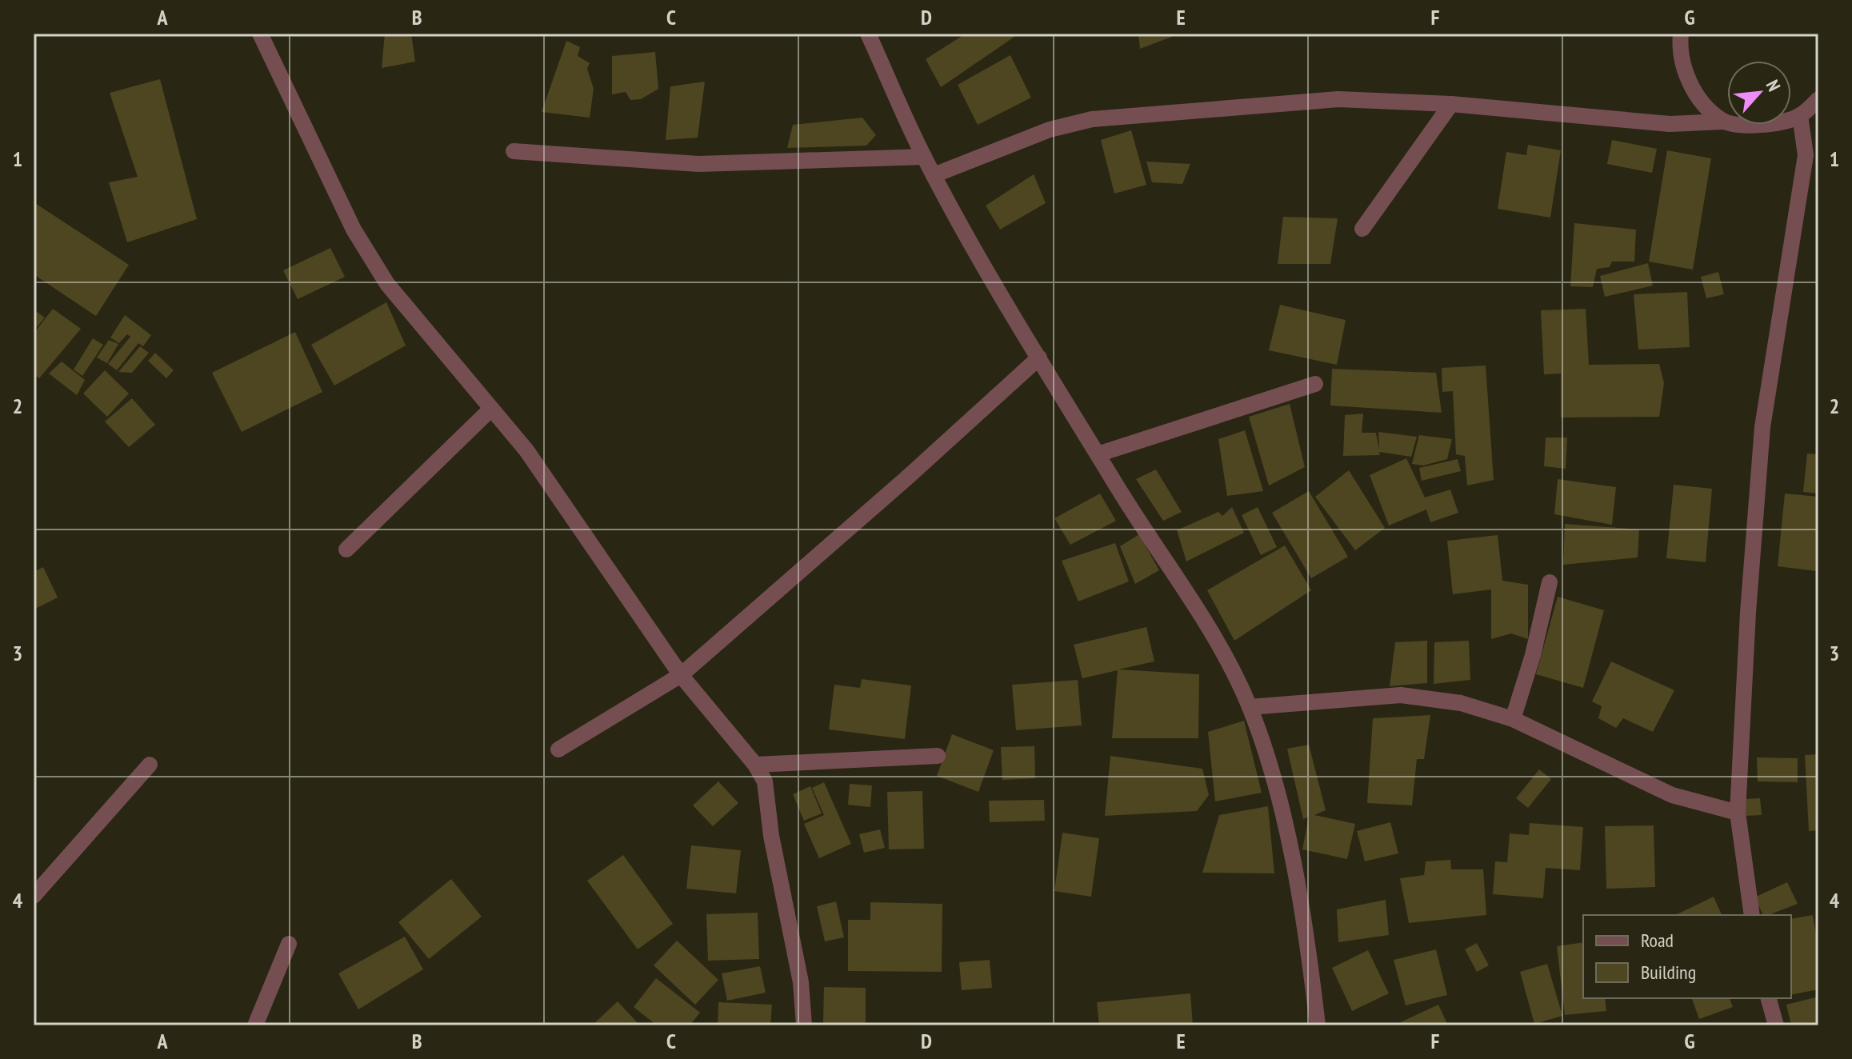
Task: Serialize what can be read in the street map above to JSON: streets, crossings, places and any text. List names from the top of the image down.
{
  "legend": ["Road", "Building"],
  "north": "top right",
  "grid": {
    "columns": [
      "A",
      "B",
      "C",
      "D",
      "E",
      "F",
      "G"
    ],
    "rows": [
      "1",
      "2",
      "3",
      "4"
    ]
  }
}
